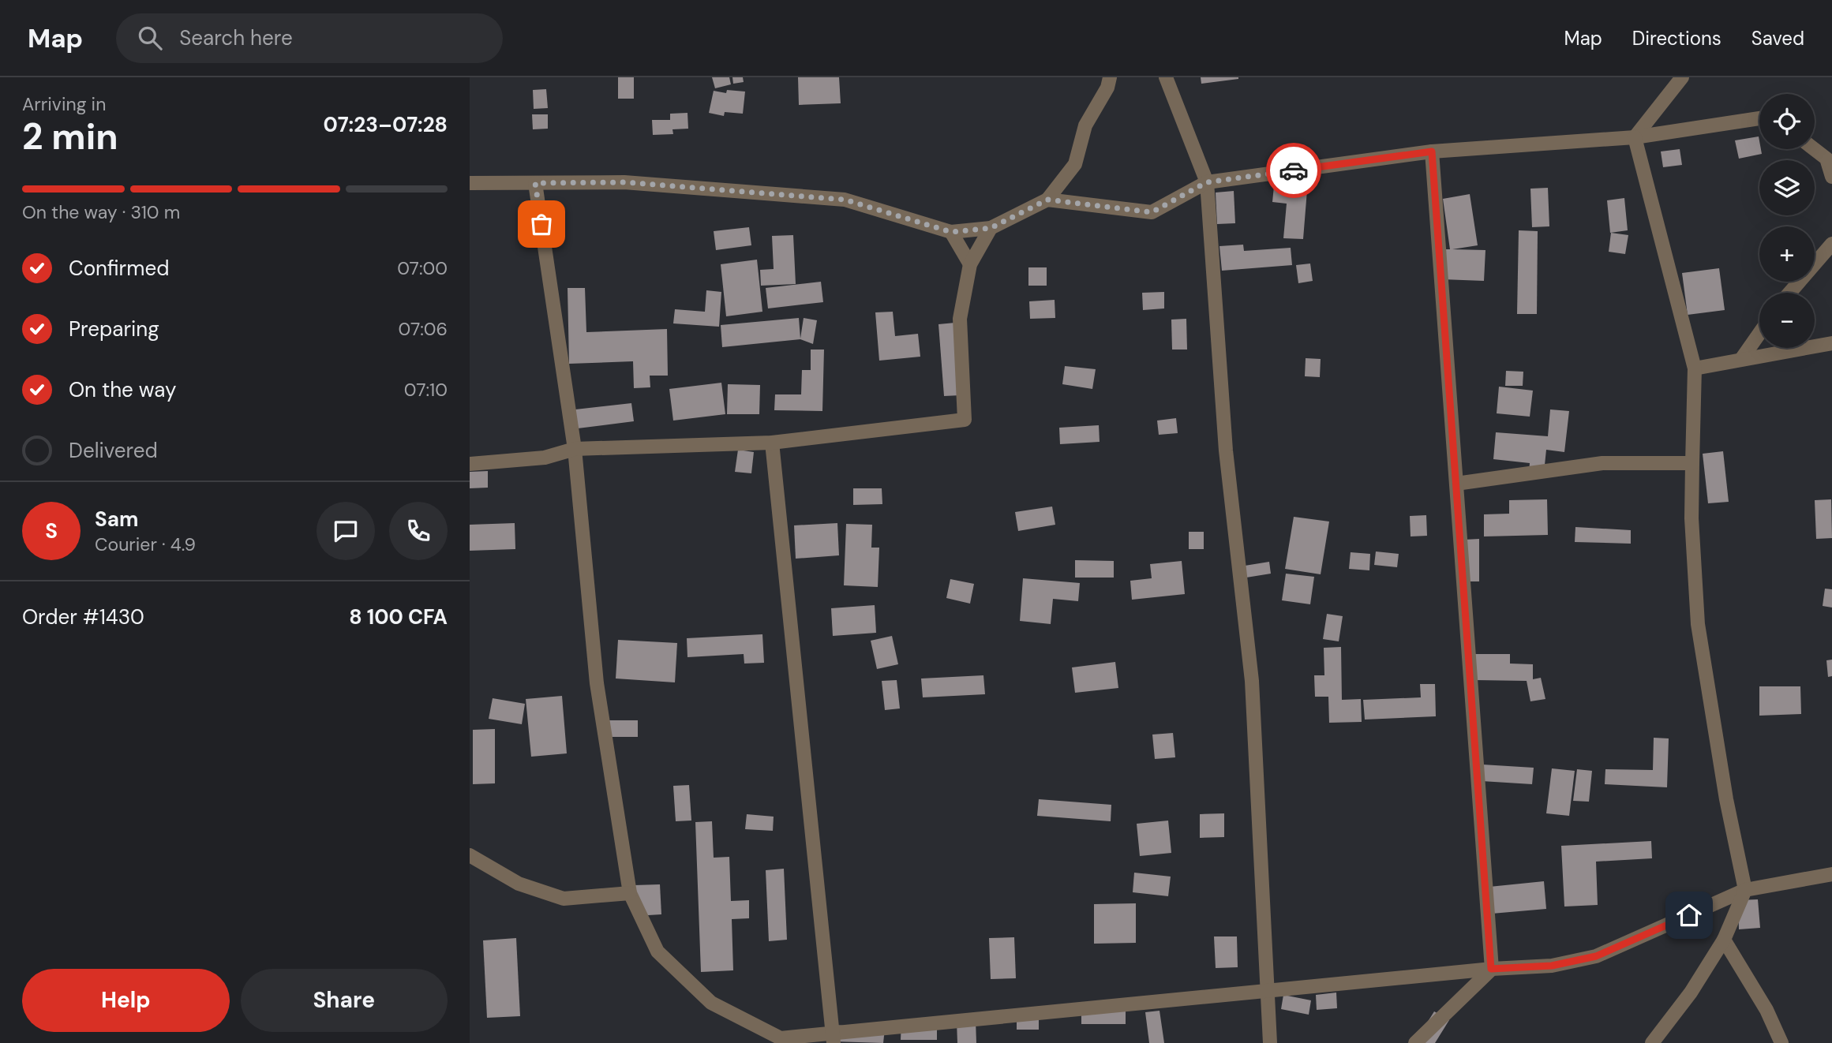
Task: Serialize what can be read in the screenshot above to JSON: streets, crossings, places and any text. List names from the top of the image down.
{
  "page": {
    "header": "Map",
    "search": "Search here",
    "nav": ["Map", "Directions", "Saved"],
    "heading": ["2 min", "Arriving in", "07:23–07:28"],
    "panel": [
      "Sam",
      "Courier · 4.9",
      "Order #1430",
      "8 100 CFA"
    ],
    "map_buttons": ["+", "−"],
    "bar": "On the way · 310 m",
    "list": [
      ["Confirmed", "07:00"],
      ["Preparing", "07:06"],
      ["On the way", "07:10"],
      "Delivered"
    ],
    "round": "S",
    "buttons": ["Help", "Share"]
  }
}
